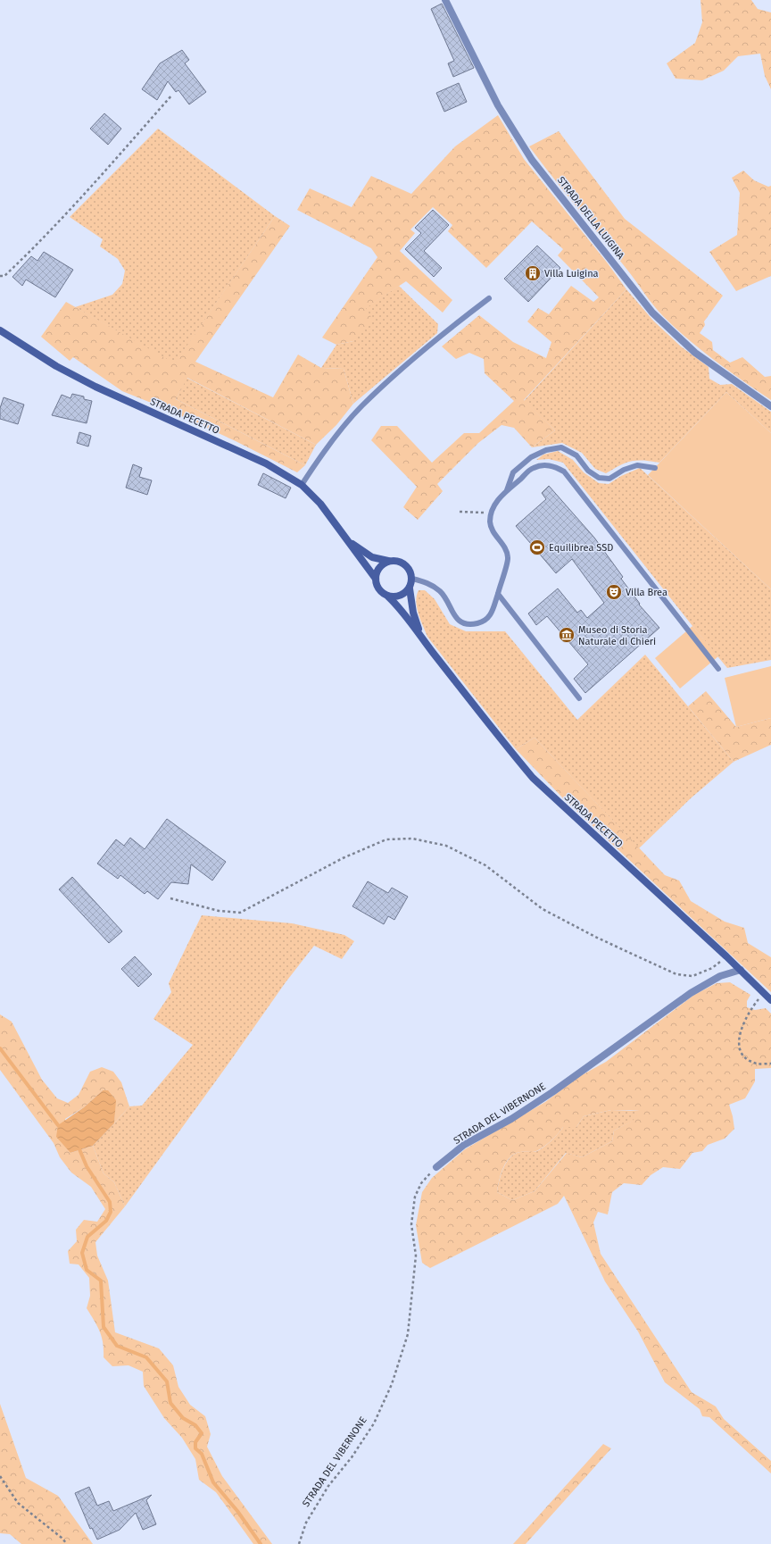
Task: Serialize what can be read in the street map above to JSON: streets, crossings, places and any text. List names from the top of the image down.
{
  "streets": {
    "main road": ["STRADA PECETTO"],
    "street": ["STRADA DELLA LUIGINA", "STRADA DEL VIBERNONE"]
  },
  "crossings": [
    ["STRADA PECETTO", "STRADA DEL VIBERNONE"]
  ],
  "places": {
    "building": ["Villa Luigina"],
    "sports": ["Equilibrea SSD"],
    "theatre": ["Villa Brea"],
    "museum": ["Museo di Storia Naturale di Chieri"]
  }
}
